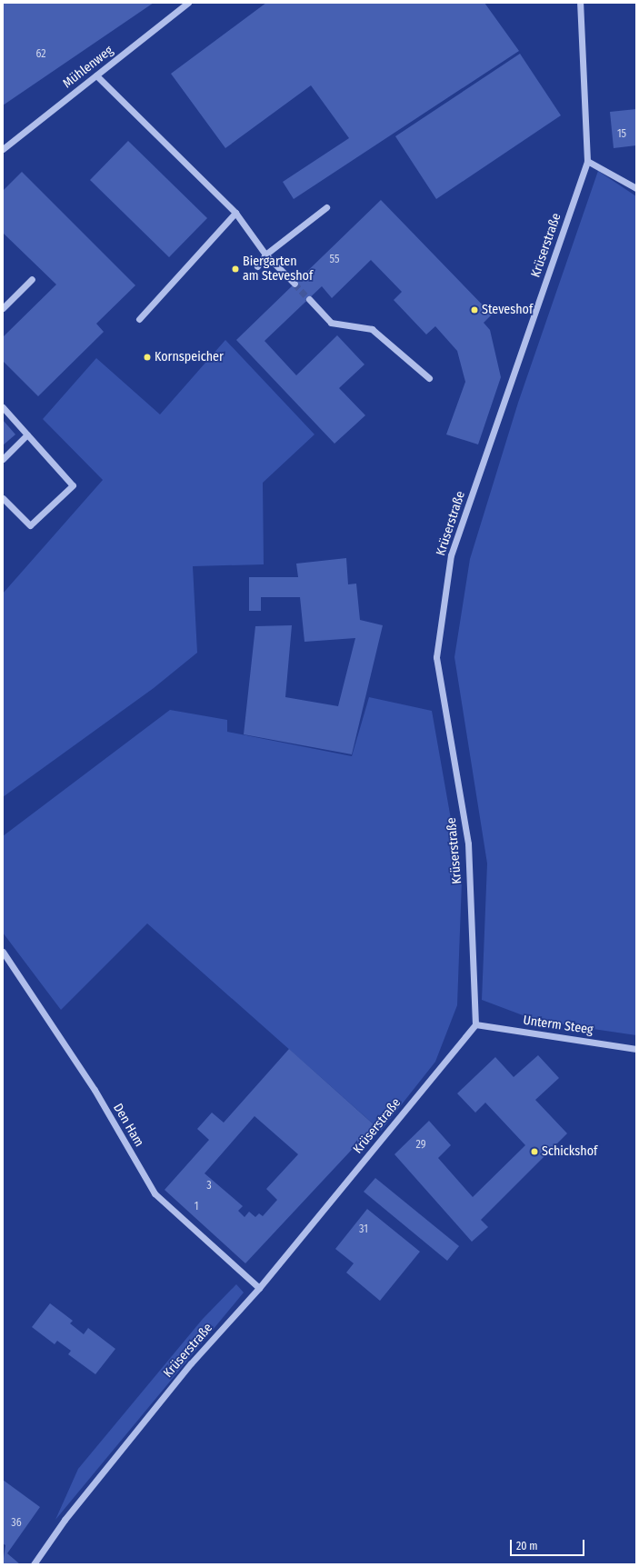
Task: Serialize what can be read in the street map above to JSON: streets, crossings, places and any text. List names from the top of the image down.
{
  "streets": {
    "street": [
      "Mühlenweg",
      "Krüserstraße",
      "Unterm Steeg",
      "Den Ham"
    ]
  },
  "crossings": [
    ["Krüserstraße", "Unterm Steeg"],
    ["Krüserstraße", "Den Ham"]
  ],
  "places": [
    "Biergarten am Steveshof",
    "Steveshof",
    "Kornspeicher",
    "Schickshof"
  ],
  "house_numbers": [
    "62",
    "15",
    "55",
    "29",
    "3",
    "1",
    "31",
    "36"
  ],
  "scale_bar": "20 m"
}
